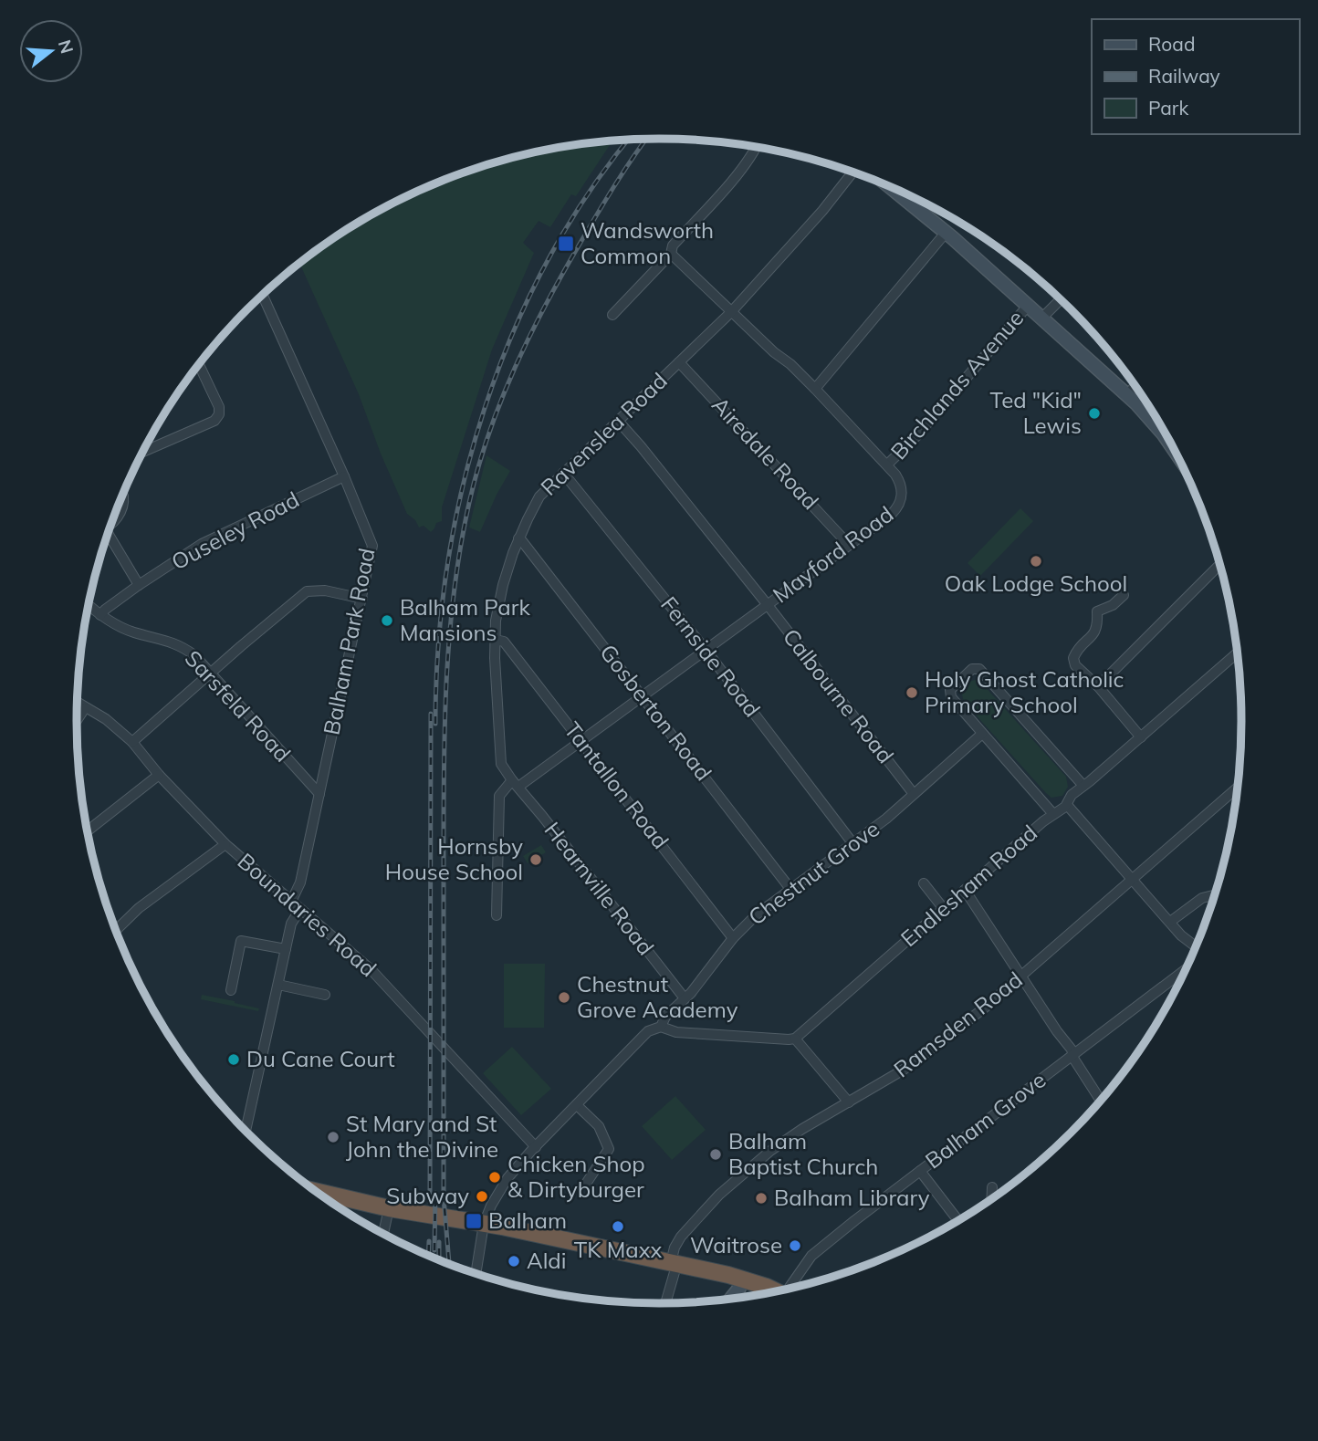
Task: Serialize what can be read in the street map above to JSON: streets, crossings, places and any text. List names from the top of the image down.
{
  "streets": {
    "street": [
      "Birchlands Avenue",
      "Ravenslea Road",
      "Airedale Road",
      "Ouseley Road",
      "Mayford Road",
      "Balham Park Road",
      "Fernside Road",
      "Calbourne Road",
      "Sarsfeld Road",
      "Gosberton Road",
      "Tantallon Road",
      "Chestnut Grove",
      "Endlesham Road",
      "Hearnville Road",
      "Boundaries Road",
      "Ramsden Road",
      "Balham Grove"
    ]
  },
  "crossings": [
    ["Birchlands Avenue", "Mayford Road"],
    ["Ravenslea Road", "Airedale Road"],
    ["Ravenslea Road", "Mayford Road"],
    ["Ravenslea Road", "Fernside Road"],
    ["Ravenslea Road", "Calbourne Road"],
    ["Ravenslea Road", "Gosberton Road"],
    ["Ravenslea Road", "Tantallon Road"],
    ["Ravenslea Road", "Hearnville Road"],
    ["Airedale Road", "Mayford Road"],
    ["Ouseley Road", "Balham Park Road"],
    ["Ouseley Road", "Sarsfeld Road"],
    ["Mayford Road", "Fernside Road"],
    ["Mayford Road", "Calbourne Road"],
    ["Mayford Road", "Gosberton Road"],
    ["Mayford Road", "Tantallon Road"],
    ["Mayford Road", "Hearnville Road"],
    ["Balham Park Road", "Sarsfeld Road"],
    ["Balham Park Road", "Boundaries Road"],
    ["Fernside Road", "Chestnut Grove"],
    ["Calbourne Road", "Chestnut Grove"],
    ["Gosberton Road", "Chestnut Grove"],
    ["Tantallon Road", "Chestnut Grove"],
    ["Chestnut Grove", "Hearnville Road"],
    ["Chestnut Grove", "Boundaries Road"]
  ],
  "places": {
    "transit": ["Wandsworth Common", "Balham"],
    "other": [
      "Ted \"Kid\" Lewis",
      "Oak Lodge School",
      "Balham Park Mansions",
      "Holy Ghost Catholic Primary School",
      "Hornsby House School",
      "Chestnut Grove Academy",
      "Du Cane Court",
      "St Mary and St John the Divine",
      "Balham Baptist Church",
      "Chicken Shop & Dirtyburger",
      "Subway",
      "Balham Library",
      "TK Maxx",
      "Waitrose",
      "Aldi"
    ]
  },
  "legend": ["Road", "Railway", "Park"],
  "north": "right"
}
